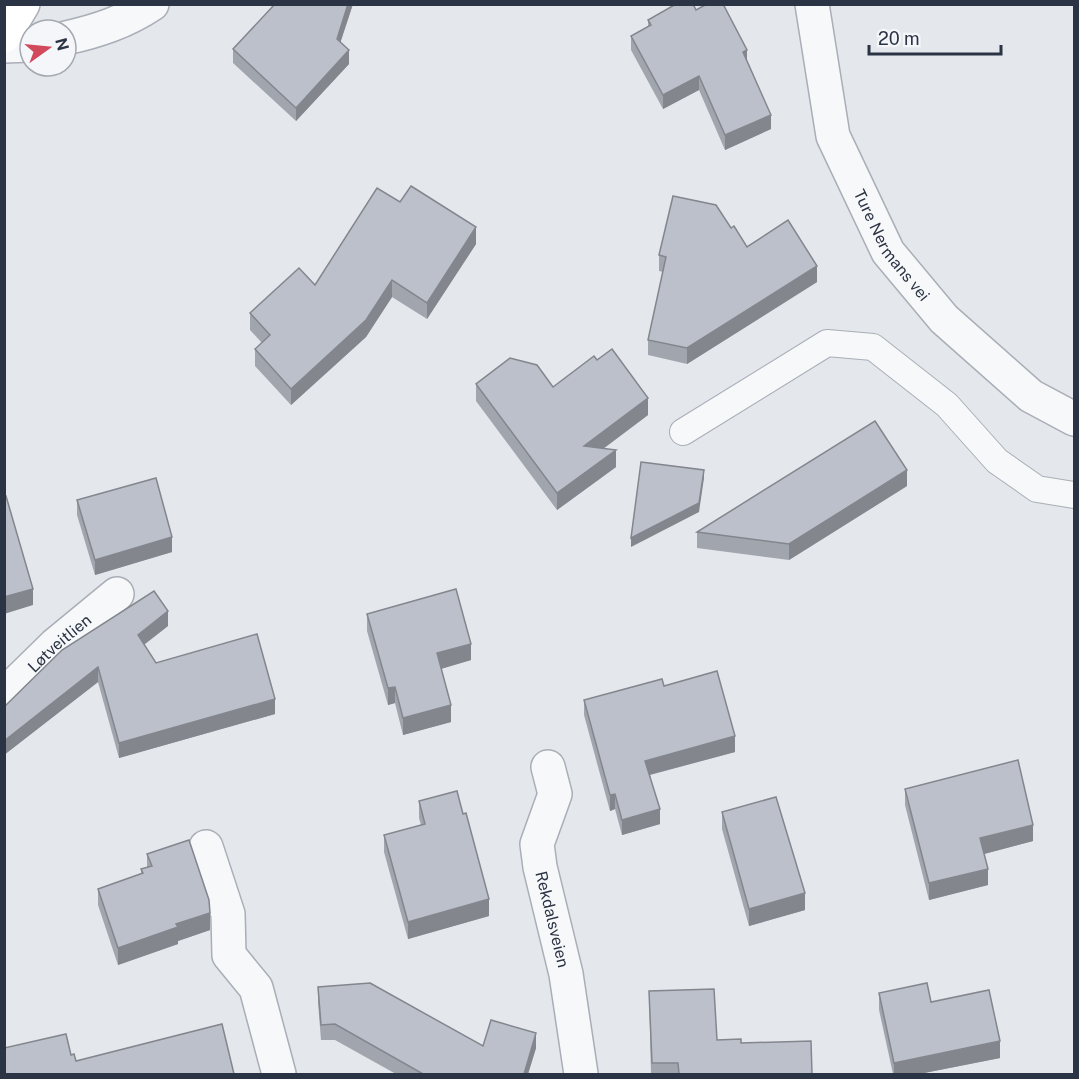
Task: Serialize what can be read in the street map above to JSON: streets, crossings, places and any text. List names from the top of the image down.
{
  "streets": {
    "street": ["Ture Nermans vei", "Løtveitlien", "Rekdalsveien"]
  },
  "scale_bar": "20 m",
  "north": "right"
}
